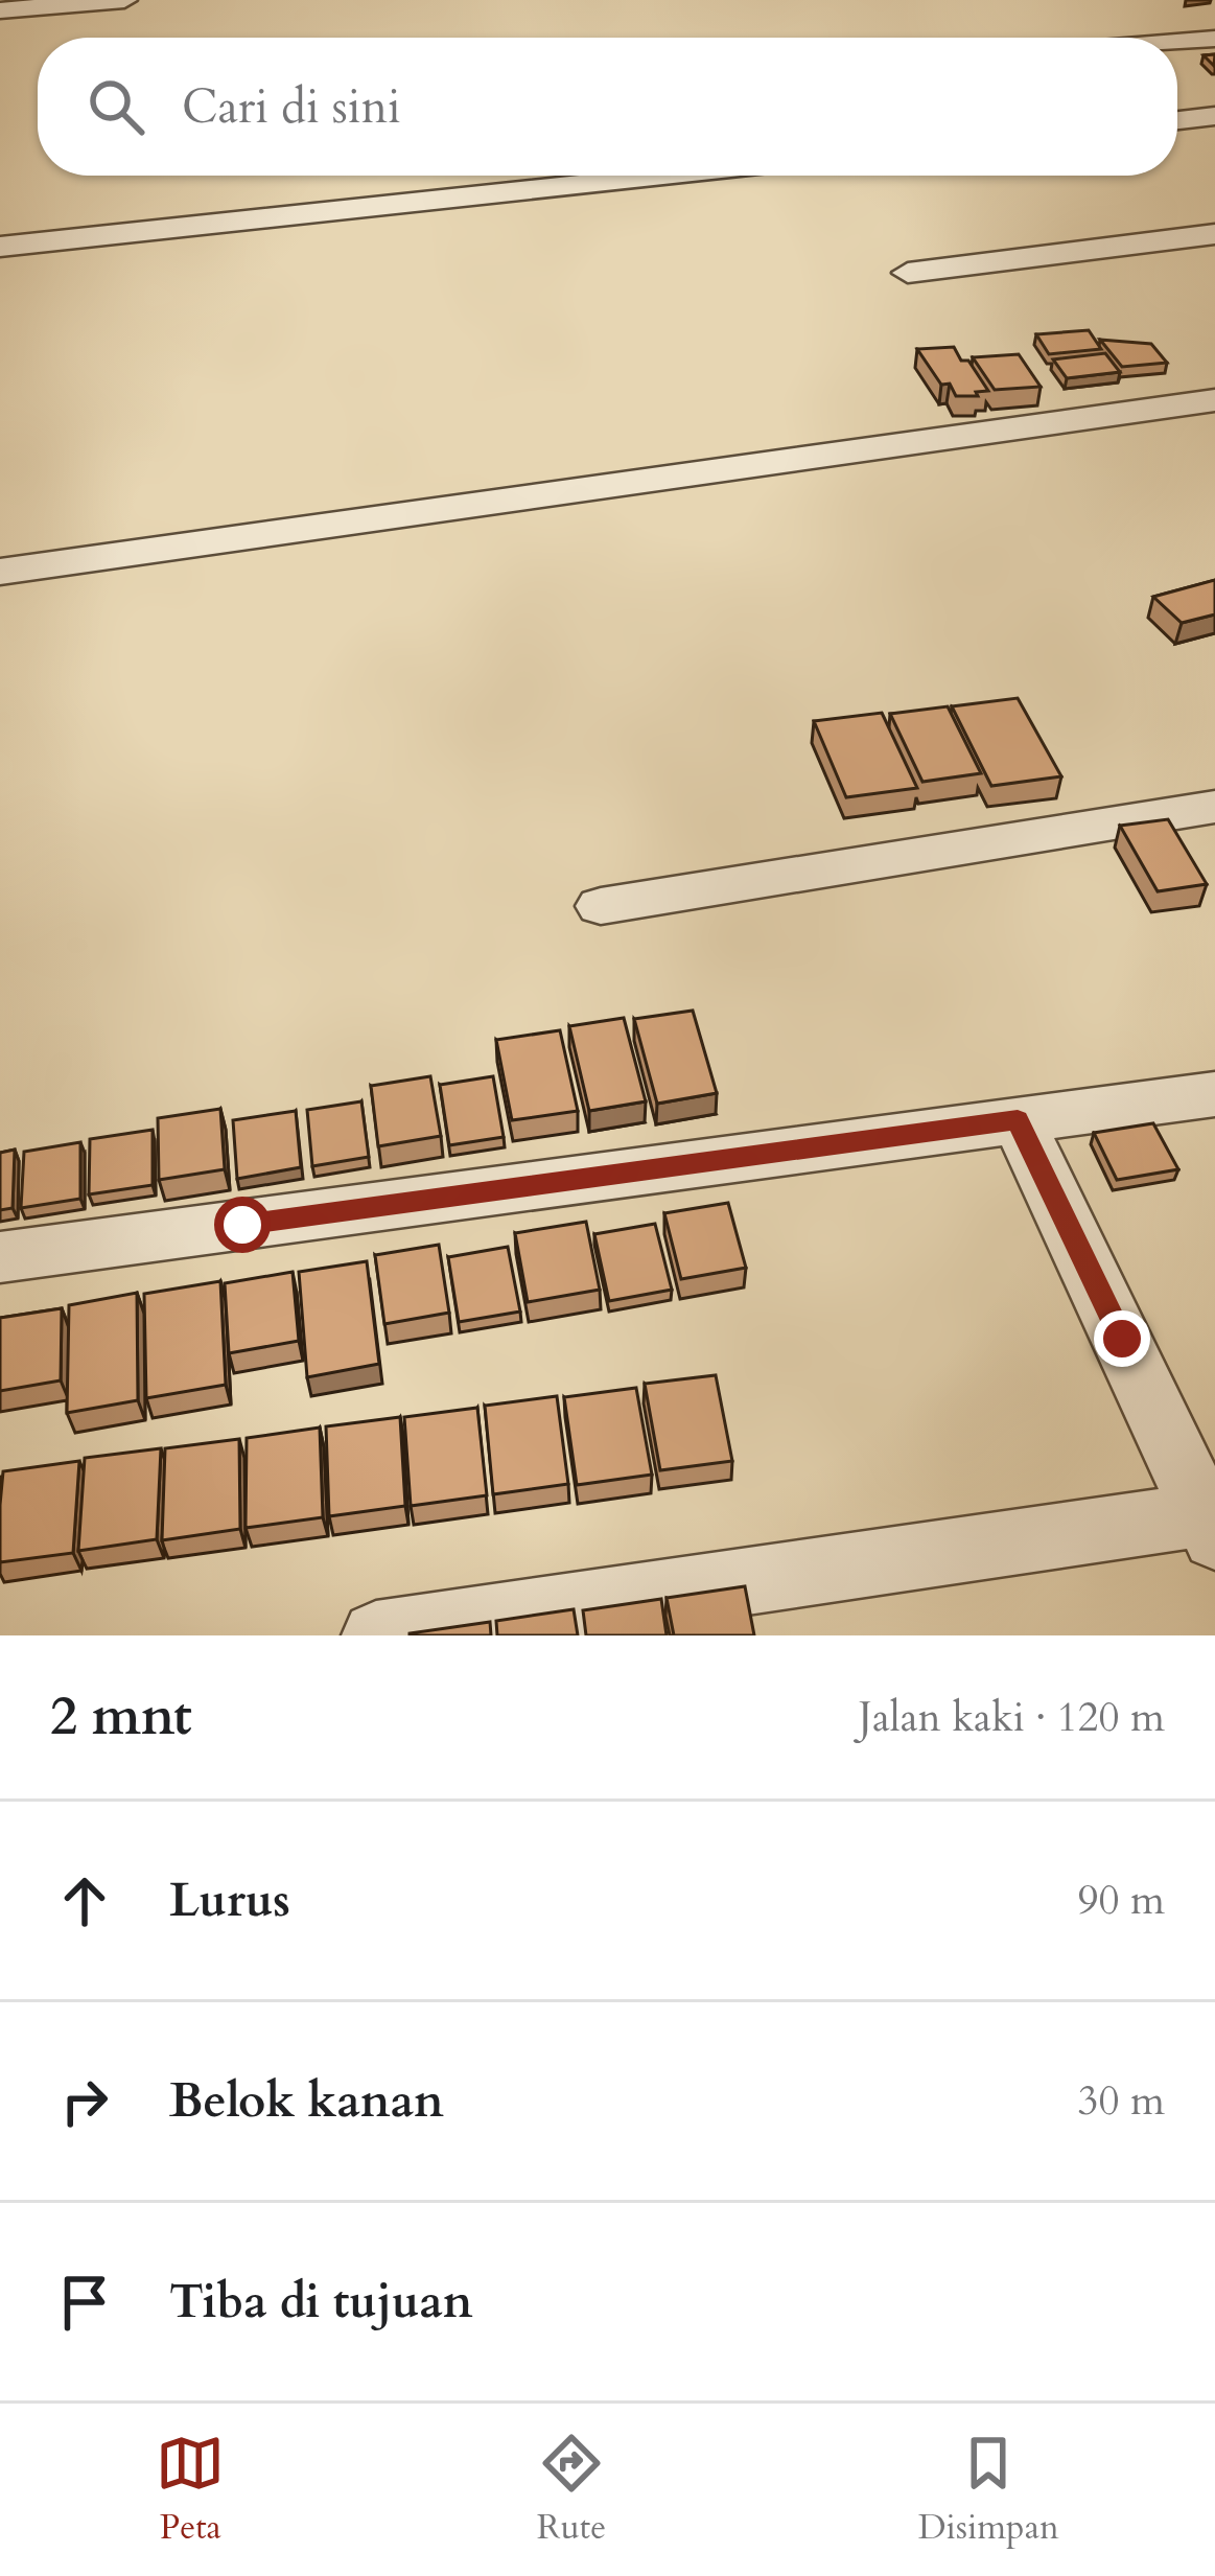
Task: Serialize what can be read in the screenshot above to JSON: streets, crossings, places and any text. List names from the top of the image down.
{
  "page": {
    "search": "Cari di sini",
    "heading": ["2 mnt", "Jalan kaki · 120 m"],
    "list": [
      ["Lurus", "90 m"],
      ["Belok kanan", "30 m"],
      "Tiba di tujuan"
    ],
    "nav": ["Peta", "Rute", "Disimpan"]
  }
}
